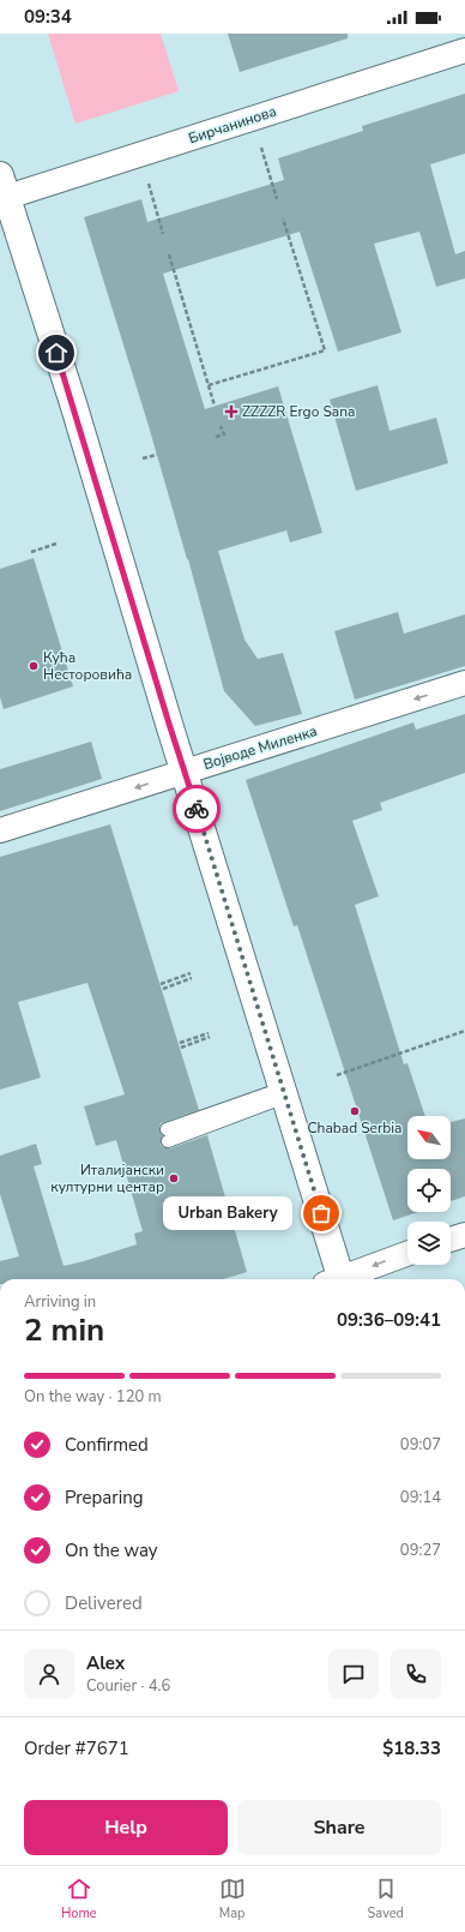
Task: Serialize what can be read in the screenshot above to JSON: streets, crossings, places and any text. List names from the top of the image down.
{
  "streets": {
    "street": ["Бирчанинова", "Војводе Миленка"]
  },
  "one_way": ["Војводе Миленка"],
  "places": {
    "health": ["ZZZZR Ergo Sana"],
    "other": [
      "Кућа Несторовића",
      "Chabad Serbia",
      "Италијански културни центар",
      "Urban Bakery"
    ]
  },
  "north": "top left",
  "page": {
    "status": "09:34",
    "bubble": "Urban Bakery",
    "heading": ["2 min", "Arriving in", "09:36–09:41"],
    "panel": [
      "Alex",
      "Courier · 4.6",
      "Order #7671",
      "$18.33"
    ],
    "bar": "On the way · 120 m",
    "list": [
      ["Confirmed", "09:07"],
      ["Preparing", "09:14"],
      ["On the way", "09:27"],
      "Delivered"
    ],
    "buttons": ["Help", "Share"],
    "tabs": ["Home", "Map", "Saved"]
  }
}
